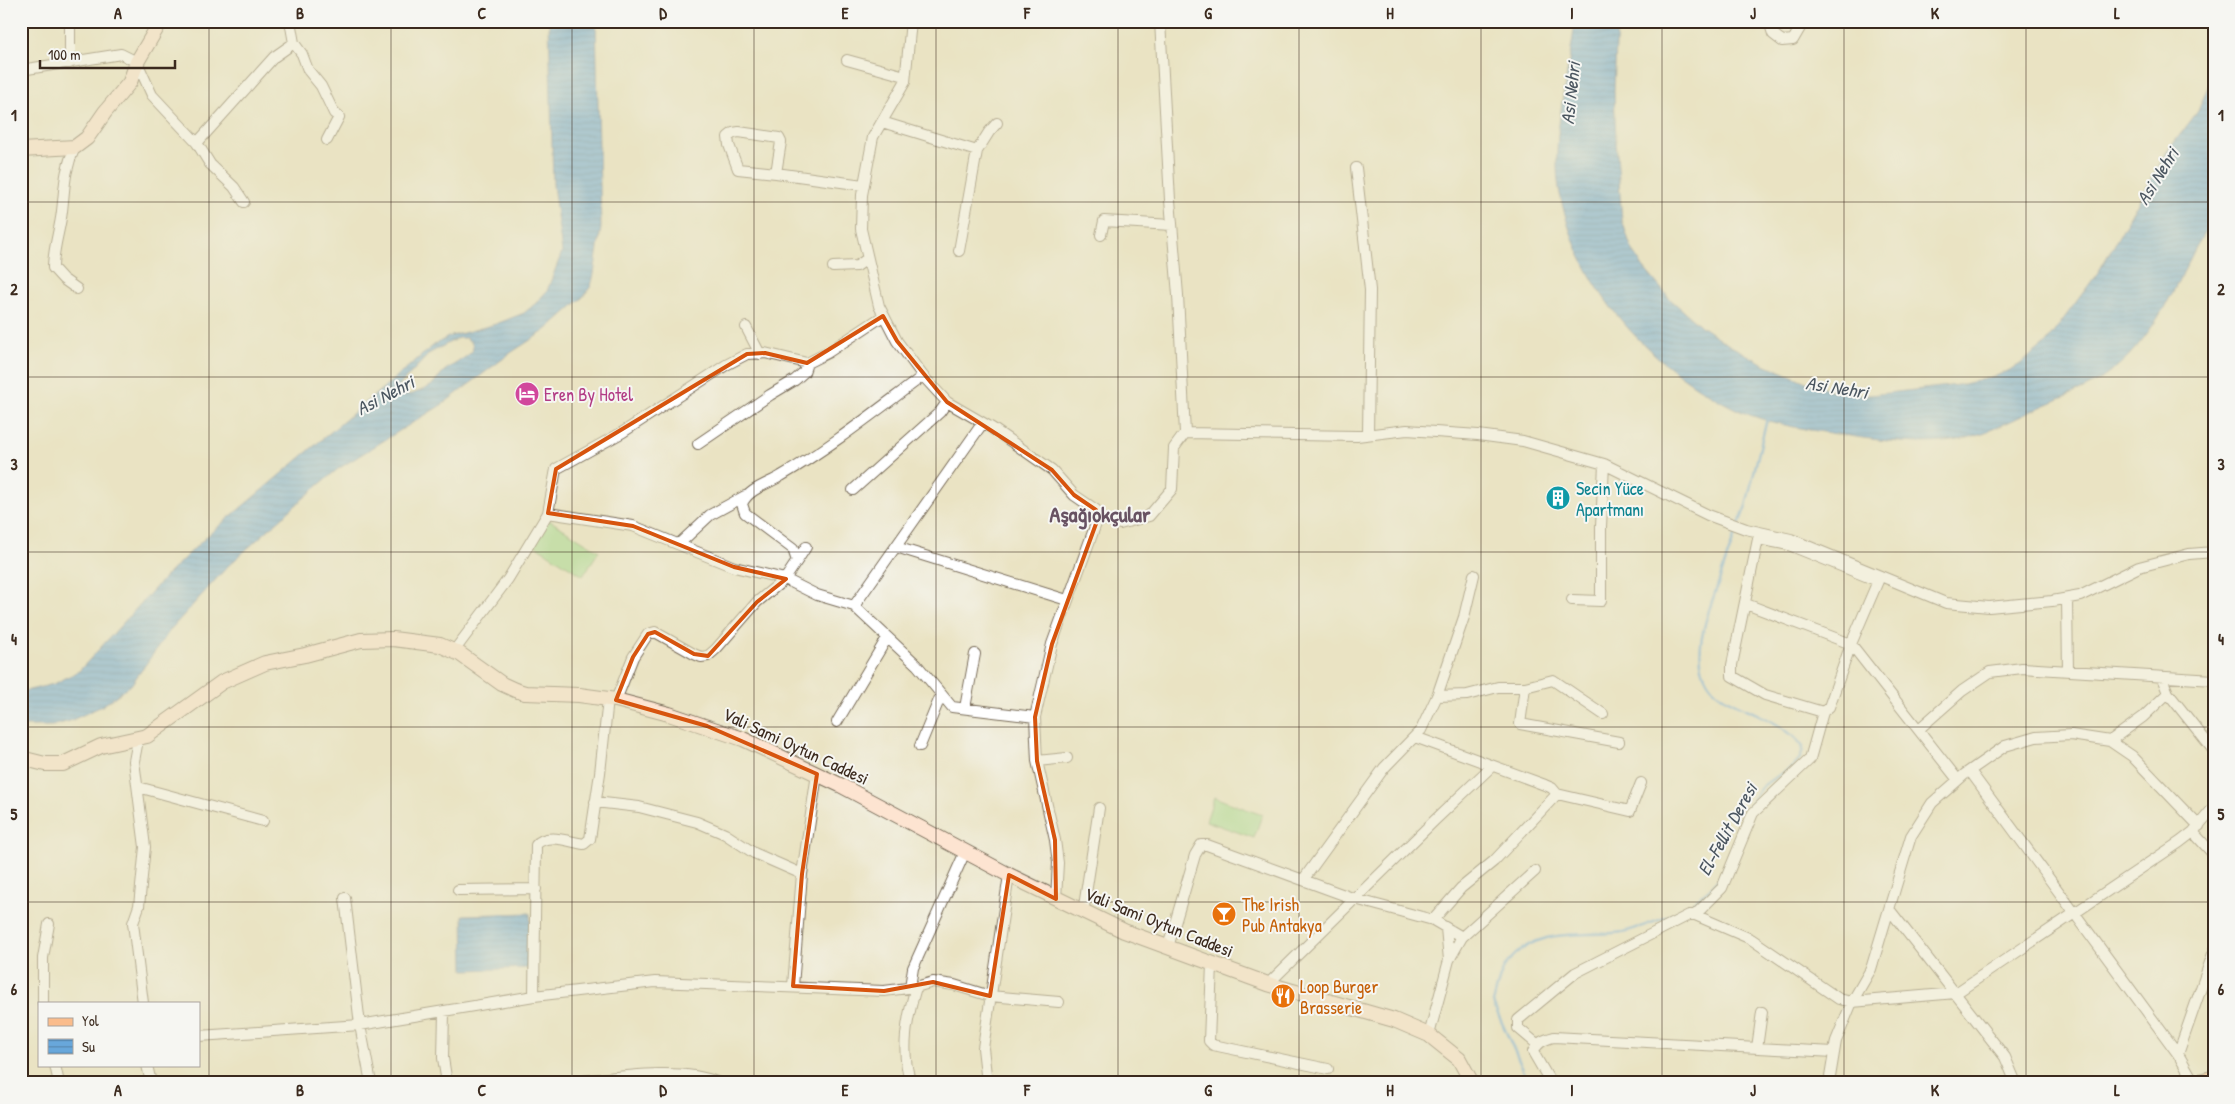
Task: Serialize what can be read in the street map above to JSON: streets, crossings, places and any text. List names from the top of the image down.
{
  "streets": {
    "street": ["Vali Sami Oytun Caddesi"]
  },
  "districts": ["Aşağıokçular"],
  "water": ["Asi Nehri", "El-Fellit Deresi"],
  "places": {
    "hotel": ["Eren By Hotel"],
    "building": ["Secin Yüce Apartmanı"],
    "bar": ["The Irish Pub Antakya"],
    "restaurant": ["Loop Burger Brasserie"]
  },
  "legend": ["Yol", "Su"],
  "scale_bar": "100 m",
  "grid": {
    "columns": [
      "A",
      "B",
      "C",
      "D",
      "E",
      "F",
      "G",
      "H",
      "I",
      "J",
      "K",
      "L"
    ],
    "rows": [
      "1",
      "2",
      "3",
      "4",
      "5",
      "6"
    ]
  }
}
